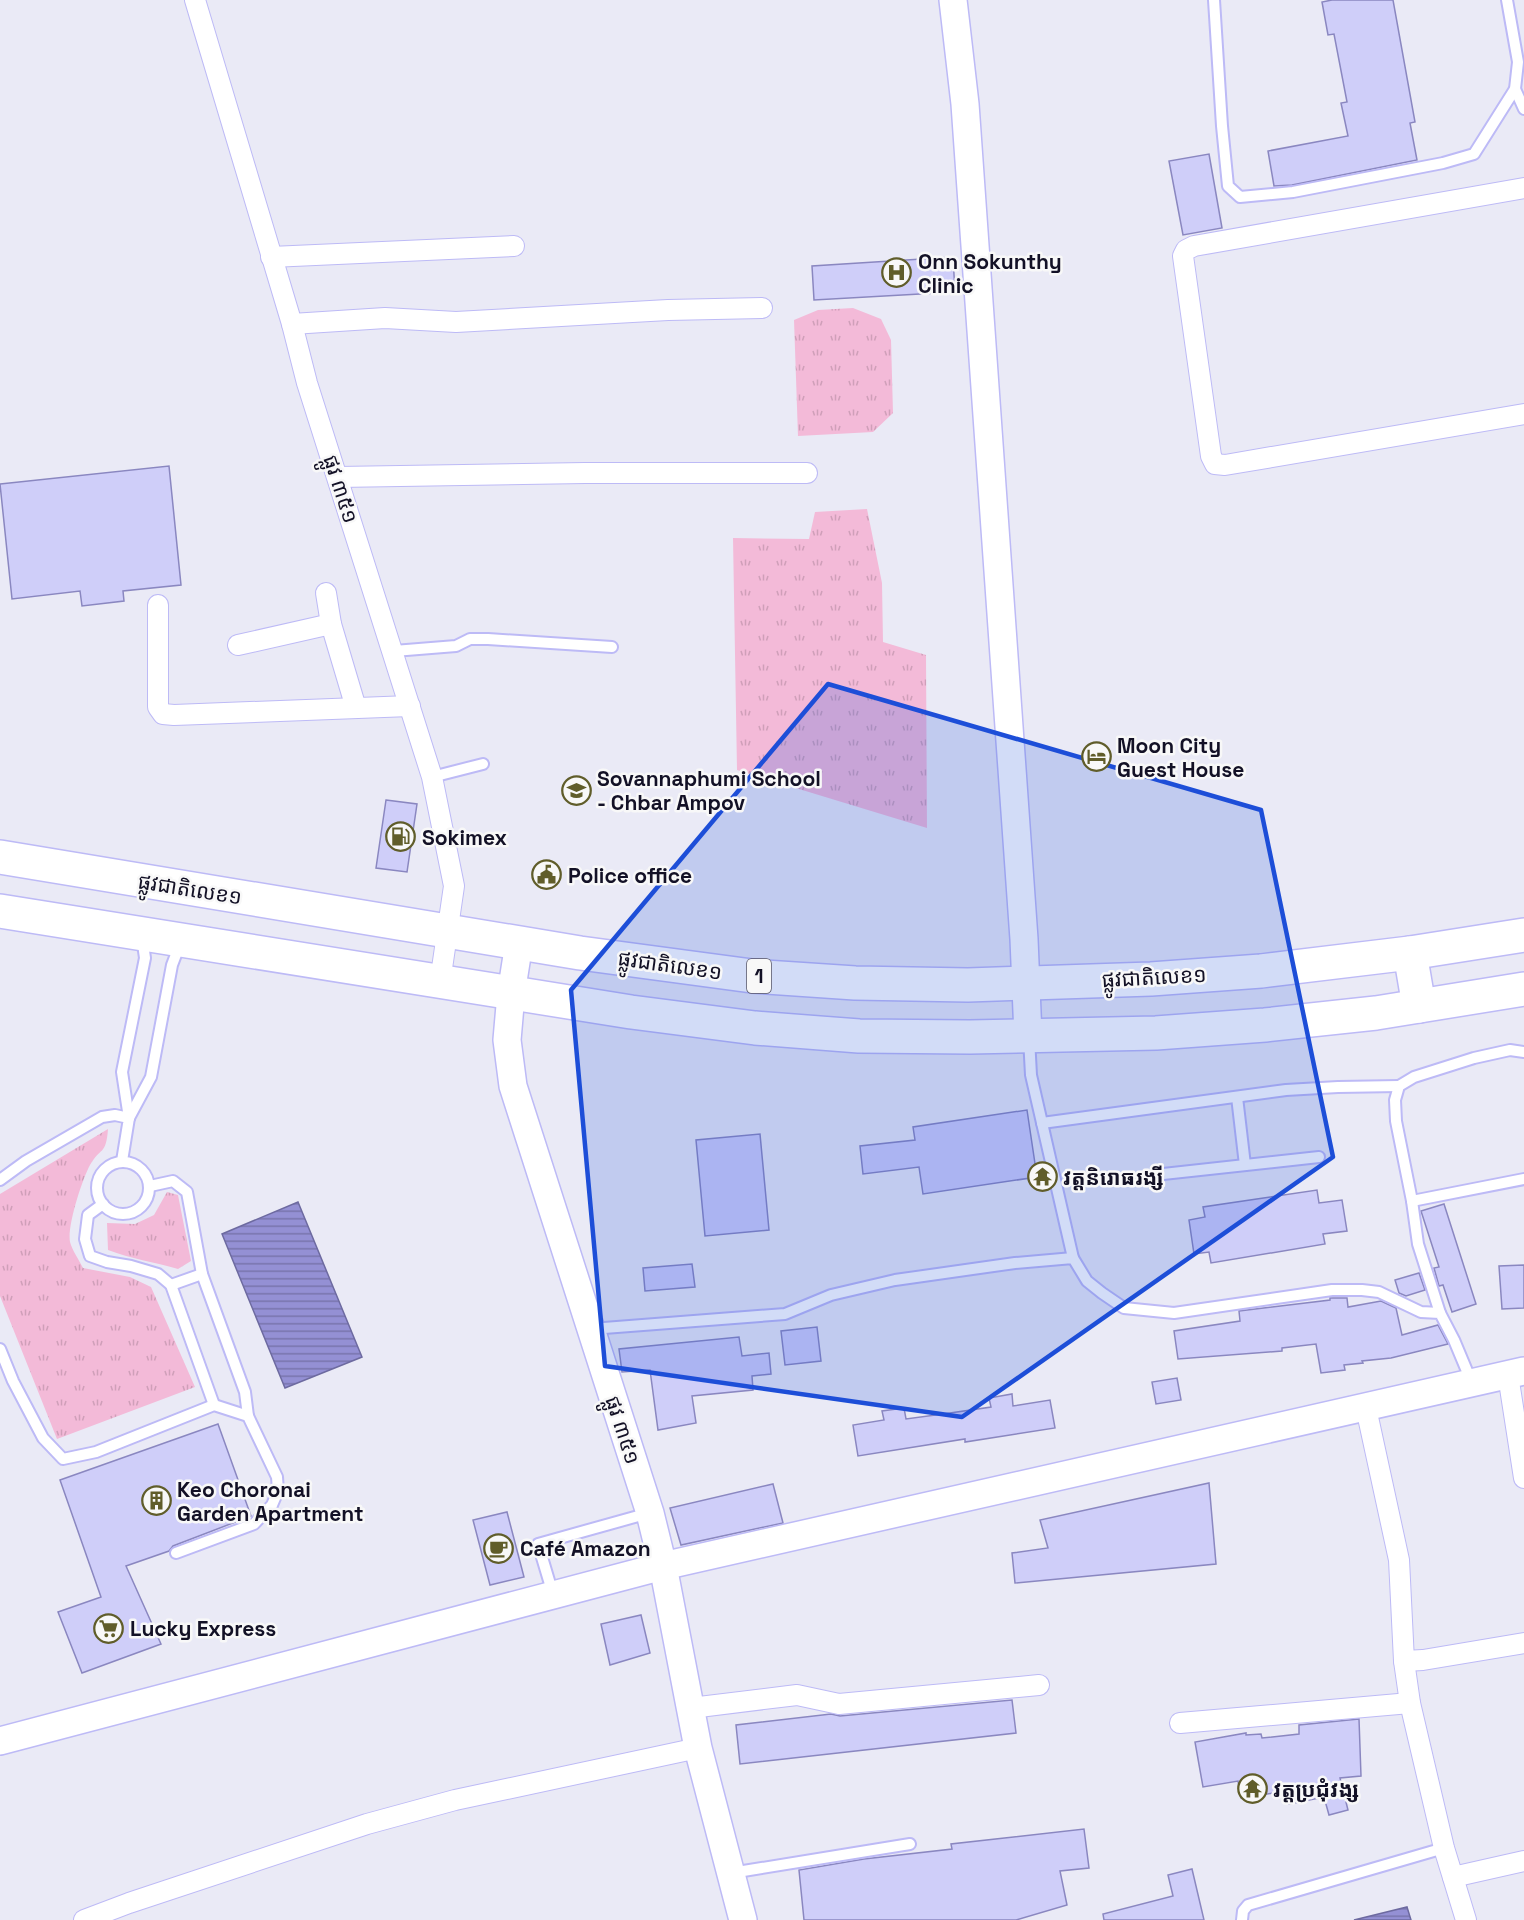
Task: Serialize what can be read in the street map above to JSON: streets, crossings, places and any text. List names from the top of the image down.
{
  "streets": {
    "highway": ["ផ្លូវជាតិលេខ១", "1"],
    "street": ["ផ្លូវ ៣៥១"]
  },
  "crossings": [
    ["ផ្លូវ ៣៥១", "ផ្លូវជាតិលេខ១"]
  ],
  "places": {
    "hospital": ["Onn Sokunthy Clinic"],
    "hotel": ["Moon City Guest House"],
    "school or university": ["Sovannaphumi School - Chbar Ampov"],
    "fuel station": ["Sokimex"],
    "public building": ["Police office"],
    "temple": ["វត្តនិរោធរង្សី", "វត្តប្រជុំវង្ស"],
    "building": ["Keo Choronai Garden Apartment"],
    "cafe": ["Café Amazon"],
    "supermarket": ["Lucky Express"]
  }
}
